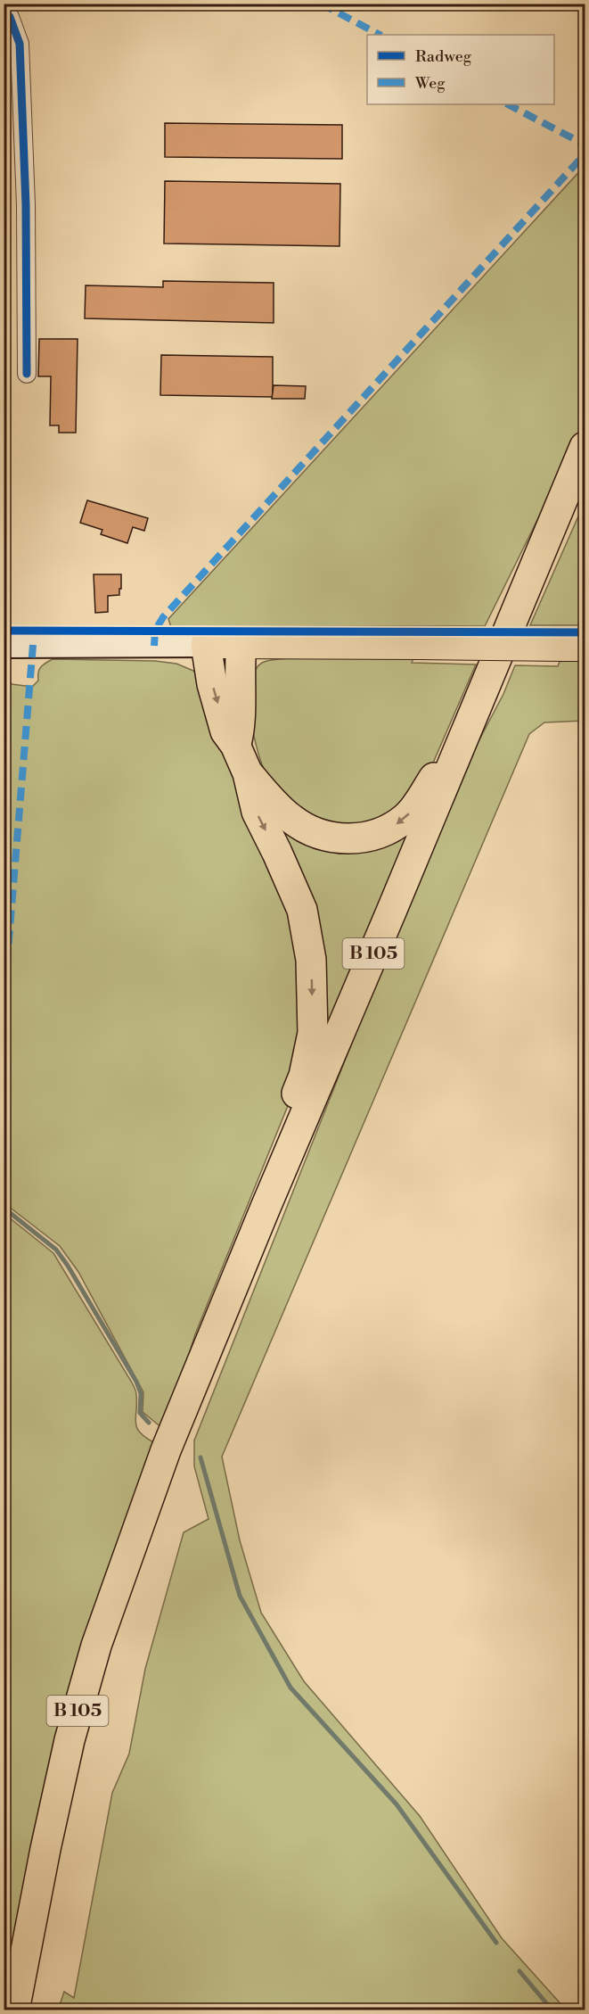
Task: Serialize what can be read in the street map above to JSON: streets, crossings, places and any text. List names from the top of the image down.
{
  "streets": {
    "highway": ["B 105"]
  },
  "legend": ["Radweg", "Weg"]
}
